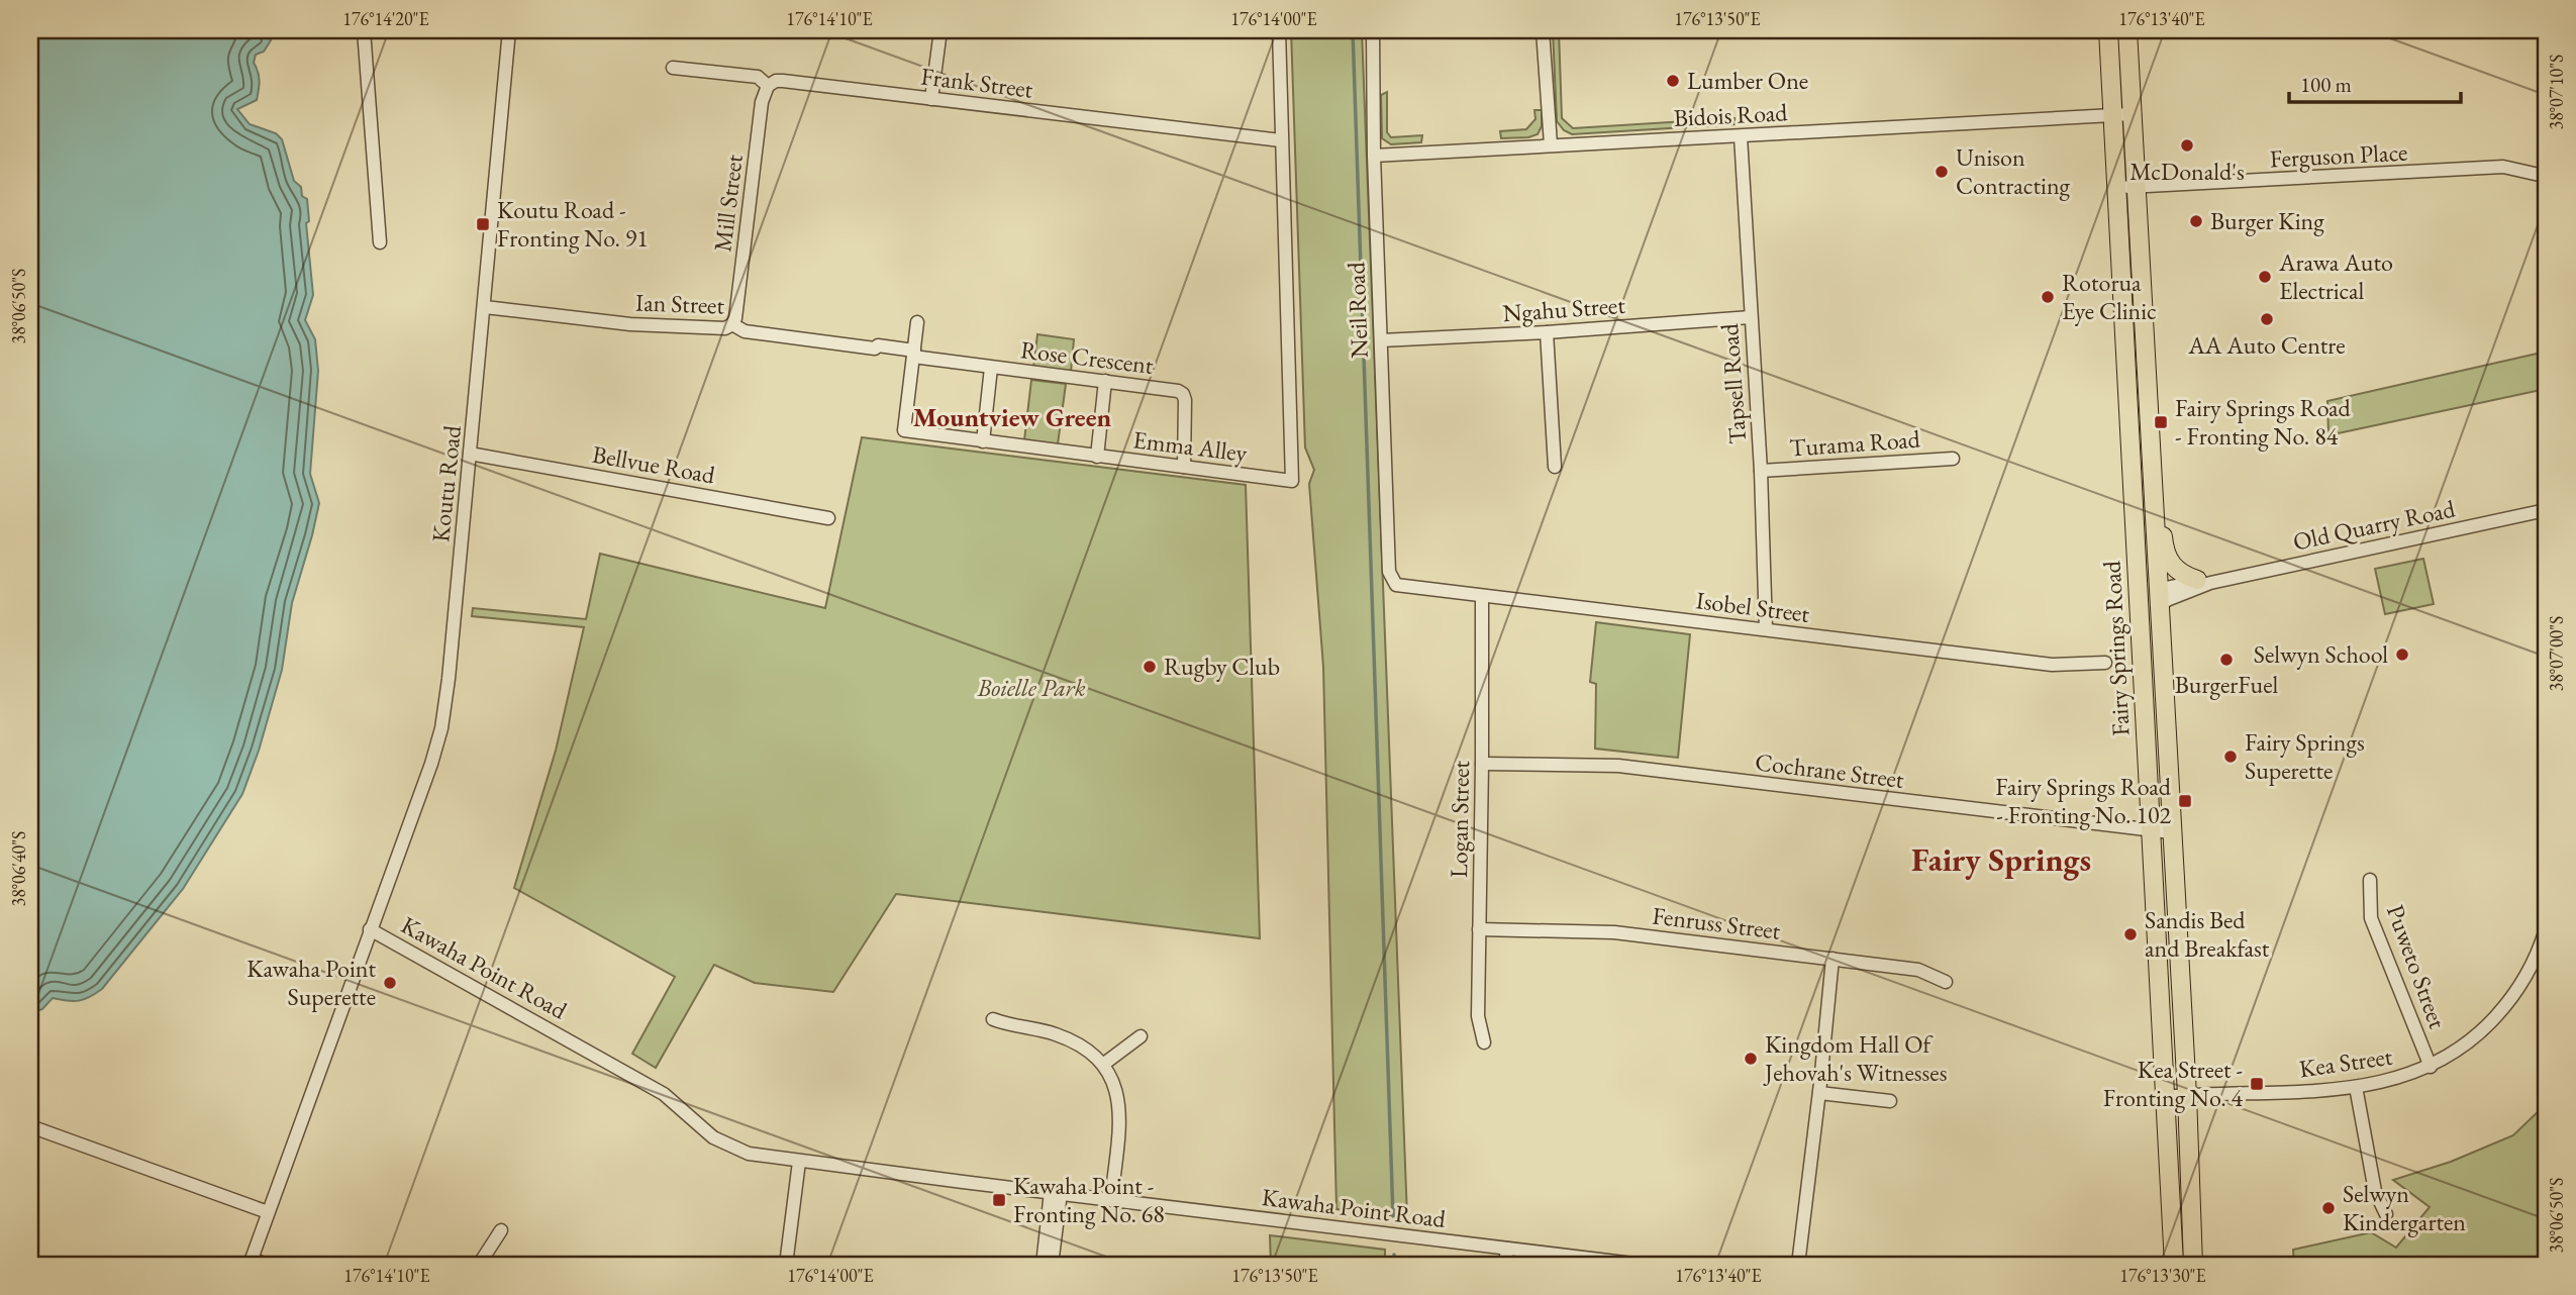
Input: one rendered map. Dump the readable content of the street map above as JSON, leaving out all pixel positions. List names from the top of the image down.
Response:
{
  "streets": {
    "highway": ["Fairy Springs Road"],
    "street": [
      "Frank Street",
      "Bidois Road",
      "Ferguson Place",
      "Mill Street",
      "Ian Street",
      "Ngahu Street",
      "Neil Road",
      "Rose Crescent",
      "Tapsell Road",
      "Turama Road",
      "Emma Alley",
      "Bellvue Road",
      "Koutu Road",
      "Old Quarry Road",
      "Isobel Street",
      "Cochrane Street",
      "Logan Street",
      "Fenruss Street",
      "Puweto Street",
      "Kawaha Point Road",
      "Kea Street"
    ]
  },
  "crossings": [
    ["Frank Street", "Mill Street"],
    ["Frank Street", "Emma Alley"],
    ["Bidois Road", "Neil Road"],
    ["Bidois Road", "Tapsell Road"],
    ["Bidois Road", "Fairy Springs Road"],
    ["Ferguson Place", "Fairy Springs Road"],
    ["Mill Street", "Ian Street"],
    ["Ian Street", "Rose Crescent"],
    ["Ian Street", "Emma Alley"],
    ["Ian Street", "Koutu Road"],
    ["Ngahu Street", "Neil Road"],
    ["Ngahu Street", "Tapsell Road"],
    ["Neil Road", "Isobel Street"],
    ["Rose Crescent", "Emma Alley"],
    ["Tapsell Road", "Turama Road"],
    ["Tapsell Road", "Isobel Street"],
    ["Bellvue Road", "Koutu Road"],
    ["Koutu Road", "Kawaha Point Road"],
    ["Old Quarry Road", "Fairy Springs Road"],
    ["Isobel Street", "Logan Street"],
    ["Fairy Springs Road", "Cochrane Street"],
    ["Fairy Springs Road", "Kea Street"],
    ["Cochrane Street", "Logan Street"],
    ["Logan Street", "Fenruss Street"],
    ["Puweto Street", "Kea Street"]
  ],
  "districts": ["Mountview Green", "Fairy Springs"],
  "parks": ["Boielle Park"],
  "places": {
    "other": [
      "Lumber One",
      "McDonald's",
      "Unison Contracting",
      "Burger King",
      "Arawa Auto Electrical",
      "Rotorua Eye Clinic",
      "AA Auto Centre",
      "Selwyn School",
      "BurgerFuel",
      "Rugby Club",
      "Fairy Springs Superette",
      "Sandis Bed and Breakfast",
      "Kawaha Point Superette",
      "Kingdom Hall Of Jehovah's Witnesses",
      "Selwyn Kindergarten"
    ],
    "transit": [
      "Koutu Road - Fronting No. 91",
      "Fairy Springs Road - Fronting No. 84",
      "Fairy Springs Road - Fronting No. 102",
      "Kea Street - Fronting No. 4",
      "Kawaha Point - Fronting No. 68"
    ]
  },
  "scale_bar": "100 m",
  "coordinates": [
    "176°14'20\"E",
    "176°14'10\"E",
    "176°14'00\"E",
    "176°13'50\"E",
    "176°13'40\"E",
    "38°07'10\"S",
    "38°06'50\"S",
    "38°07'00\"S",
    "38°06'40\"S",
    "176°13'30\"E"
  ]
}
